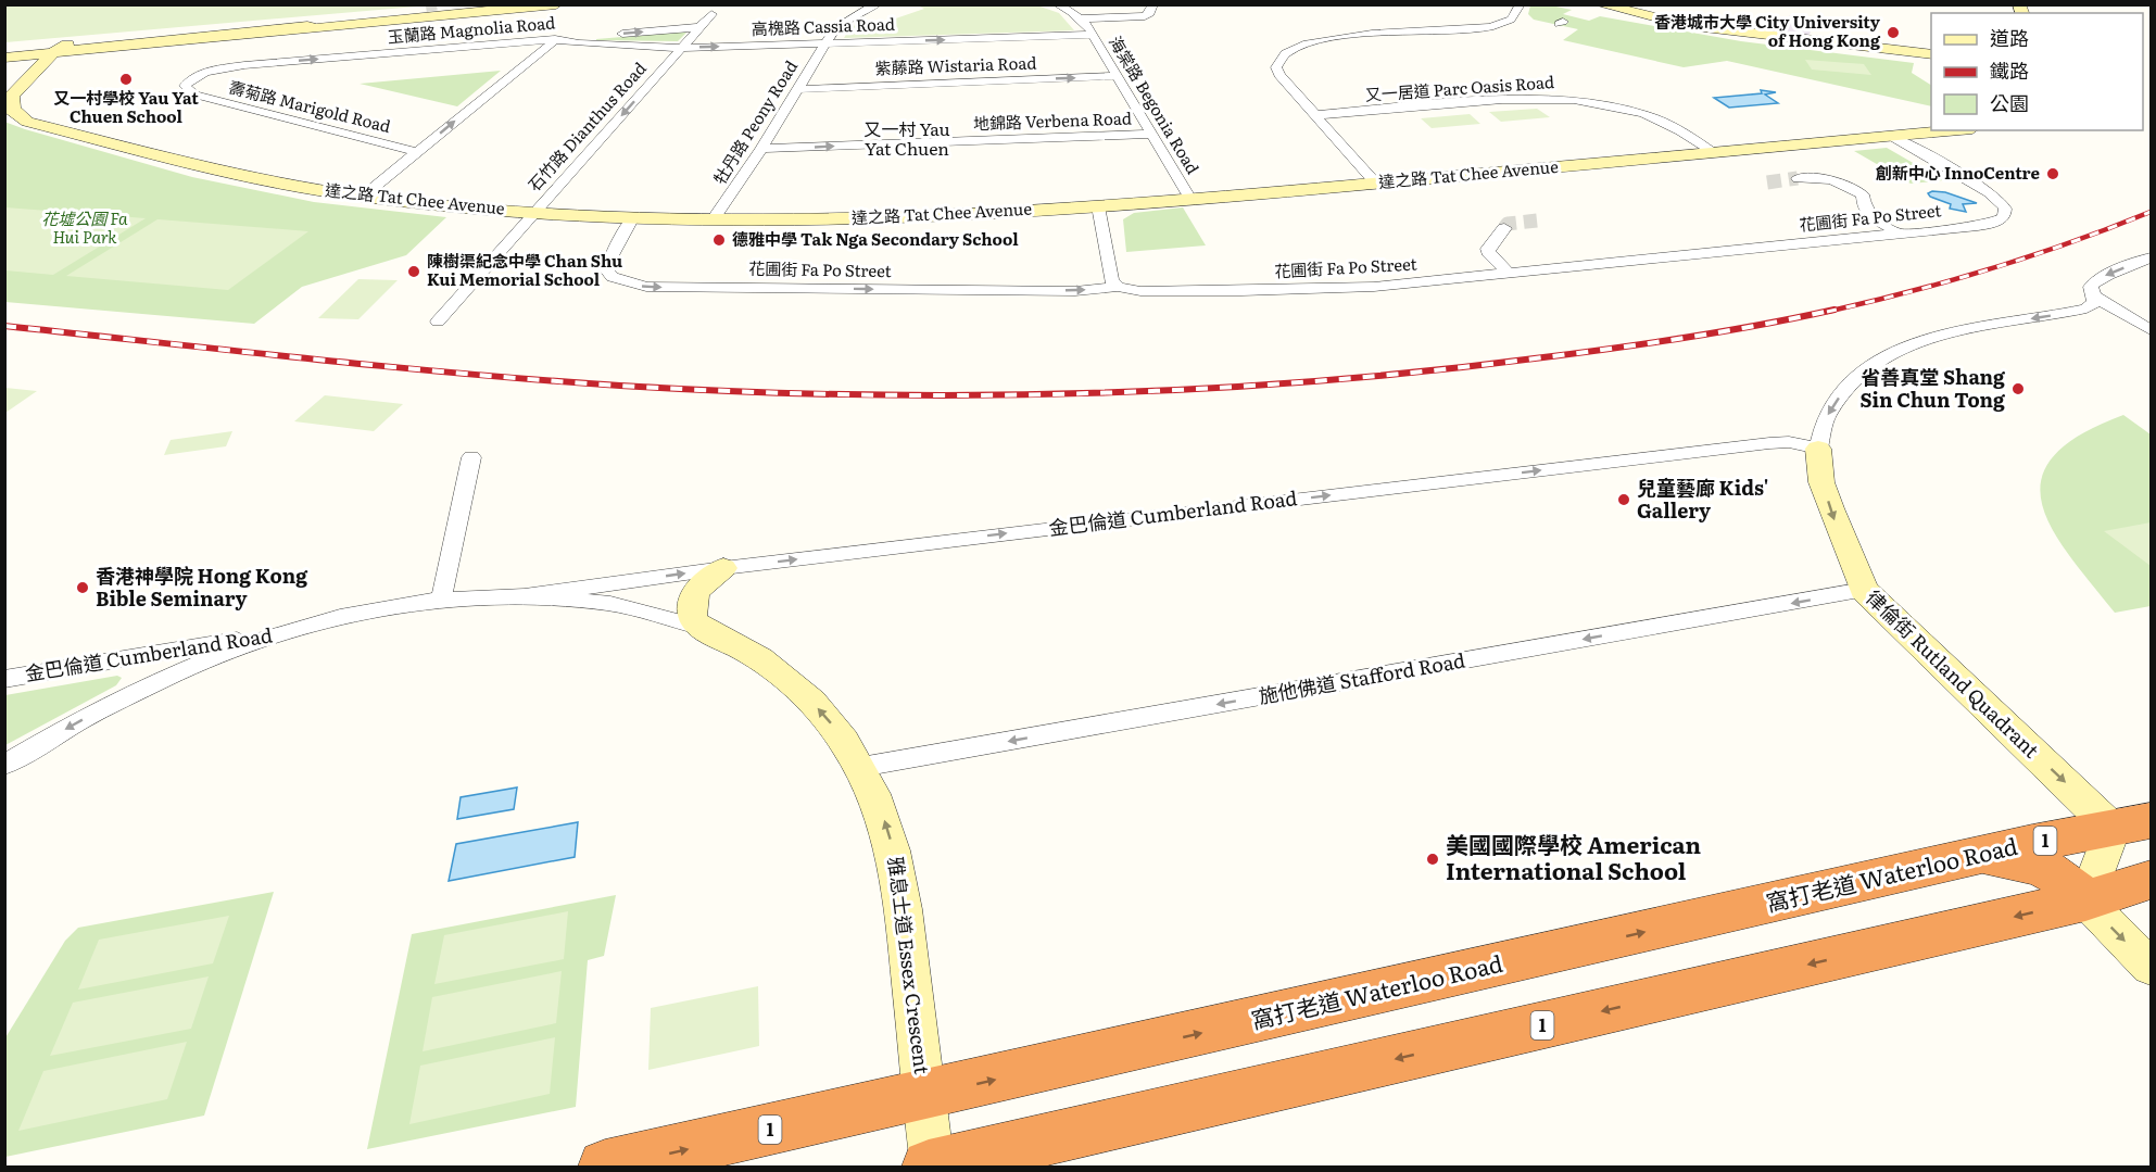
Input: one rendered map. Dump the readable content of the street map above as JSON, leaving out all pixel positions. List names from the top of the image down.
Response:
{
  "streets": {
    "highway": ["1", "窩打老道 Waterloo Road"],
    "main road": ["達之路 Tat Chee Avenue", "律倫街 Rutland Quadrant", "雅息士道 Essex Crescent"],
    "street": [
      "高槐路 Cassia Road",
      "玉蘭路 Magnolia Road",
      "紫藤路 Wistaria Road",
      "又一居道 Parc Oasis Road",
      "海棠路 Begonia Road",
      "壽菊路 Marigold Road",
      "地錦路 Verbena Road",
      "牡丹路 Peony Road",
      "石竹路 Dianthus Road",
      "花圃街 Fa Po Street",
      "金巴倫道 Cumberland Road",
      "施他佛道 Stafford Road"
    ]
  },
  "crossings": [
    ["高槐路 Cassia Road", "玉蘭路 Magnolia Road"],
    ["高槐路 Cassia Road", "海棠路 Begonia Road"],
    ["高槐路 Cassia Road", "牡丹路 Peony Road"],
    ["高槐路 Cassia Road", "石竹路 Dianthus Road"],
    ["玉蘭路 Magnolia Road", "壽菊路 Marigold Road"],
    ["玉蘭路 Magnolia Road", "石竹路 Dianthus Road"],
    ["紫藤路 Wistaria Road", "海棠路 Begonia Road"],
    ["紫藤路 Wistaria Road", "牡丹路 Peony Road"],
    ["又一居道 Parc Oasis Road", "達之路 Tat Chee Avenue"],
    ["海棠路 Begonia Road", "地錦路 Verbena Road"],
    ["海棠路 Begonia Road", "達之路 Tat Chee Avenue"],
    ["地錦路 Verbena Road", "牡丹路 Peony Road"],
    ["牡丹路 Peony Road", "達之路 Tat Chee Avenue"],
    ["石竹路 Dianthus Road", "達之路 Tat Chee Avenue"],
    ["達之路 Tat Chee Avenue", "花圃街 Fa Po Street"],
    ["金巴倫道 Cumberland Road", "律倫街 Rutland Quadrant"],
    ["金巴倫道 Cumberland Road", "雅息士道 Essex Crescent"],
    ["律倫街 Rutland Quadrant", "施他佛道 Stafford Road"],
    ["律倫街 Rutland Quadrant", "窩打老道 Waterloo Road"],
    ["施他佛道 Stafford Road", "雅息士道 Essex Crescent"],
    ["1", "雅息士道 Essex Crescent"],
    ["窩打老道 Waterloo Road", "雅息士道 Essex Crescent"]
  ],
  "one_way": [
    "高槐路 Cassia Road",
    "玉蘭路 Magnolia Road",
    "紫藤路 Wistaria Road",
    "地錦路 Verbena Road",
    "金巴倫道 Cumberland Road",
    "施他佛道 Stafford Road",
    "雅息士道 Essex Crescent"
  ],
  "districts": ["又一村 Yau Yat Chuen"],
  "parks": ["花墟公園 Fa Hui Park"],
  "places": [
    "香港城市大學 City University of Hong Kong",
    "又一村學校 Yau Yat Chuen School",
    "創新中心 InnoCentre",
    "德雅中學 Tak Nga Secondary School",
    "陳樹渠紀念中學 Chan Shu Kui Memorial School",
    "省善真堂 Shang Sin Chun Tong",
    "兒童藝廊 Kids' Gallery",
    "香港神學院 Hong Kong Bible Seminary",
    "美國國際學校 American International School"
  ],
  "legend": ["道路", "鐵路", "公園"]
}
